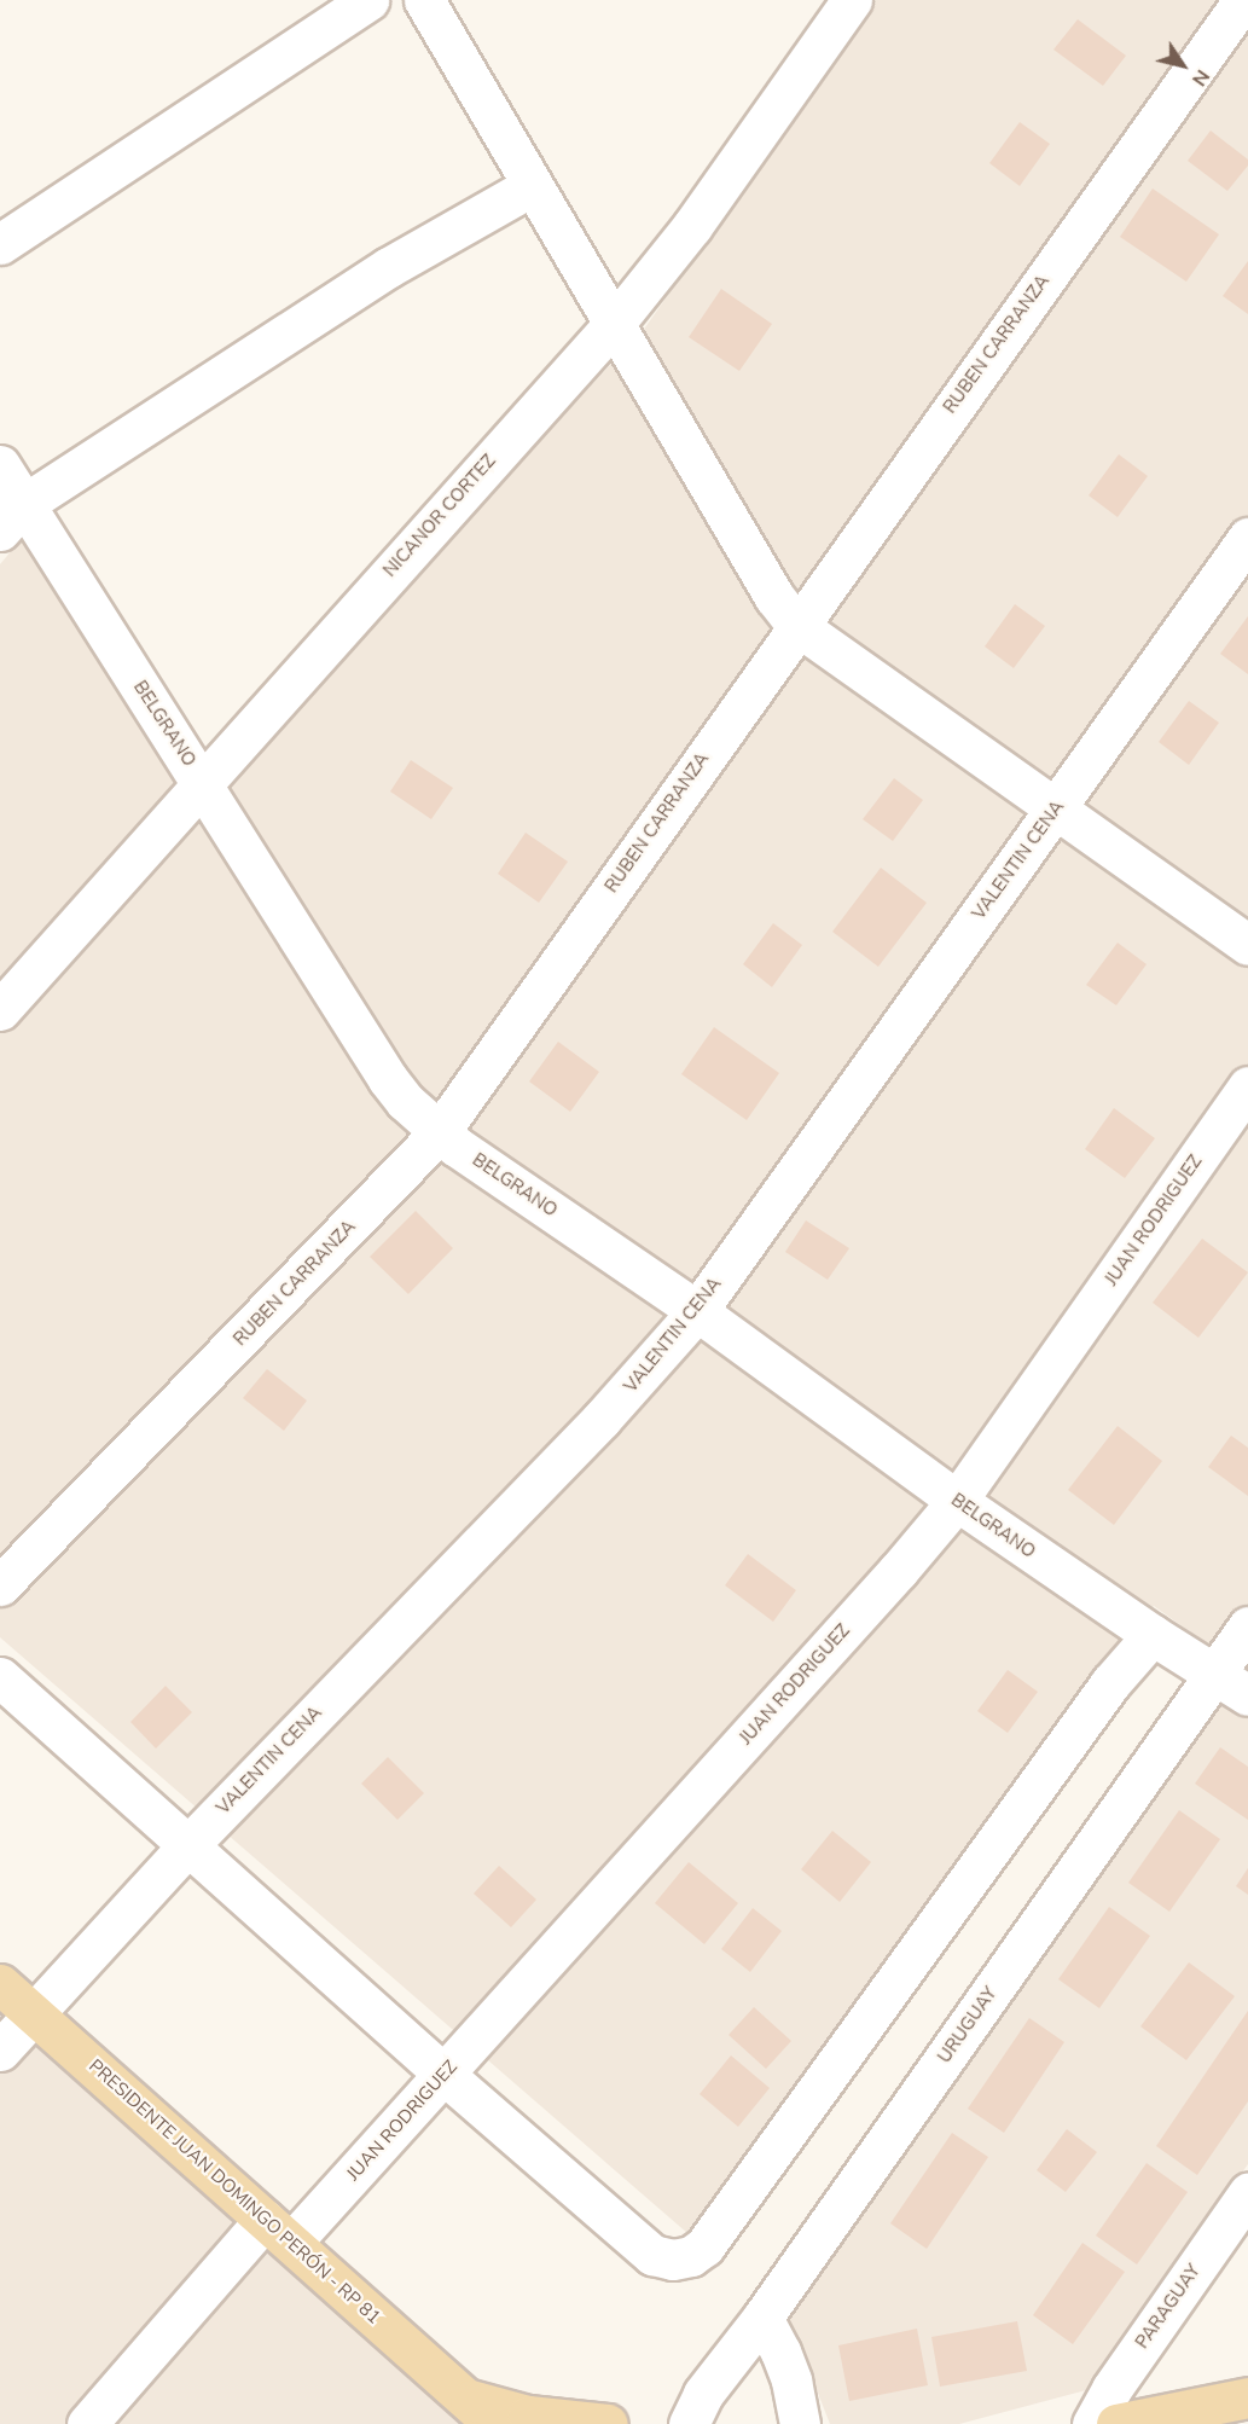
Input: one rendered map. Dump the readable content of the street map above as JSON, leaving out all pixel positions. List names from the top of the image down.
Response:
{
  "streets": {
    "main road": ["PRESIDENTE JUAN DOMINGO PERÓN - RP 81"],
    "street": [
      "RUBEN CARRANZA",
      "NICANOR CORTEZ",
      "BELGRANO",
      "VALENTIN CENA",
      "JUAN RODRIGUEZ",
      "URUGUAY",
      "PARAGUAY"
    ]
  },
  "crossings": [
    ["RUBEN CARRANZA", "BELGRANO"],
    ["NICANOR CORTEZ", "BELGRANO"],
    ["BELGRANO", "VALENTIN CENA"],
    ["BELGRANO", "JUAN RODRIGUEZ"],
    ["BELGRANO", "URUGUAY"],
    ["VALENTIN CENA", "PRESIDENTE JUAN DOMINGO PERÓN - RP 81"],
    ["JUAN RODRIGUEZ", "PRESIDENTE JUAN DOMINGO PERÓN - RP 81"]
  ],
  "north": "bottom right"
}
